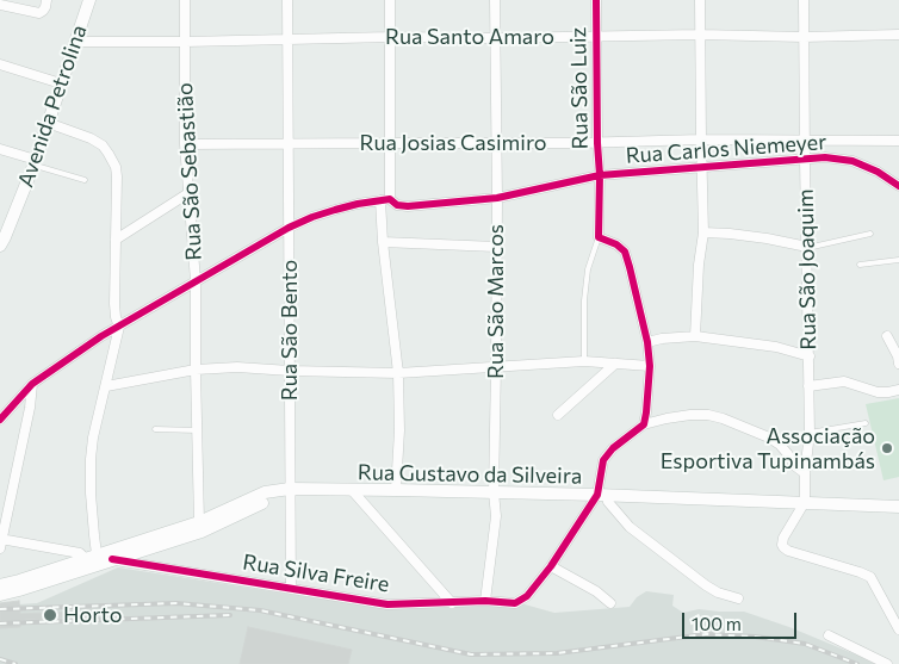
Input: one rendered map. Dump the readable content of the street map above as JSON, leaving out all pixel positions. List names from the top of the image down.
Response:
{
  "streets": {
    "main road": ["Avenida Petrolina", "Rua Gustavo da Silveira"],
    "street": [
      "Rua Santo Amaro",
      "Rua São Luiz",
      "Rua Josias Casimiro",
      "Rua Carlos Niemeyer",
      "Rua São Sebastião",
      "Rua São Joaquim",
      "Rua São Marcos",
      "Rua São Bento",
      "Rua Silva Freire"
    ]
  },
  "crossings": [
    ["Rua Santo Amaro", "Rua São Luiz"],
    ["Rua Santo Amaro", "Avenida Petrolina"],
    ["Rua Santo Amaro", "Rua São Sebastião"],
    ["Rua Santo Amaro", "Rua São Joaquim"],
    ["Rua Santo Amaro", "Rua São Marcos"],
    ["Rua Santo Amaro", "Rua São Bento"],
    ["Rua São Luiz", "Rua Josias Casimiro"],
    ["Rua São Luiz", "Rua Carlos Niemeyer"],
    ["Rua Josias Casimiro", "Rua São Sebastião"],
    ["Rua Josias Casimiro", "Rua São Joaquim"],
    ["Rua Josias Casimiro", "Rua São Marcos"],
    ["Rua Josias Casimiro", "Rua São Bento"],
    ["Rua Carlos Niemeyer", "Rua São Sebastião"],
    ["Rua Carlos Niemeyer", "Rua São Joaquim"],
    ["Rua Carlos Niemeyer", "Rua São Marcos"],
    ["Rua Carlos Niemeyer", "Rua São Bento"],
    ["Rua São Sebastião", "Rua Gustavo da Silveira"],
    ["Rua São Joaquim", "Rua Gustavo da Silveira"],
    ["Rua São Marcos", "Rua Gustavo da Silveira"],
    ["Rua São Marcos", "Rua Silva Freire"],
    ["Rua São Bento", "Rua Gustavo da Silveira"],
    ["Rua São Bento", "Rua Silva Freire"],
    ["Rua Gustavo da Silveira", "Rua Silva Freire"]
  ],
  "places": ["Associação Esportiva Tupinambás", "Horto"],
  "scale_bar": "100 m"
}
